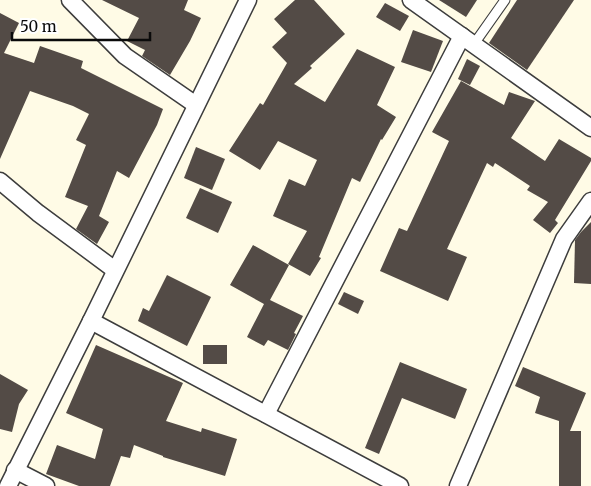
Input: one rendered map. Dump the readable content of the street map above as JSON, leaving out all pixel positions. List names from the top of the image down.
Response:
{
  "scale_bar": "50 m"
}
